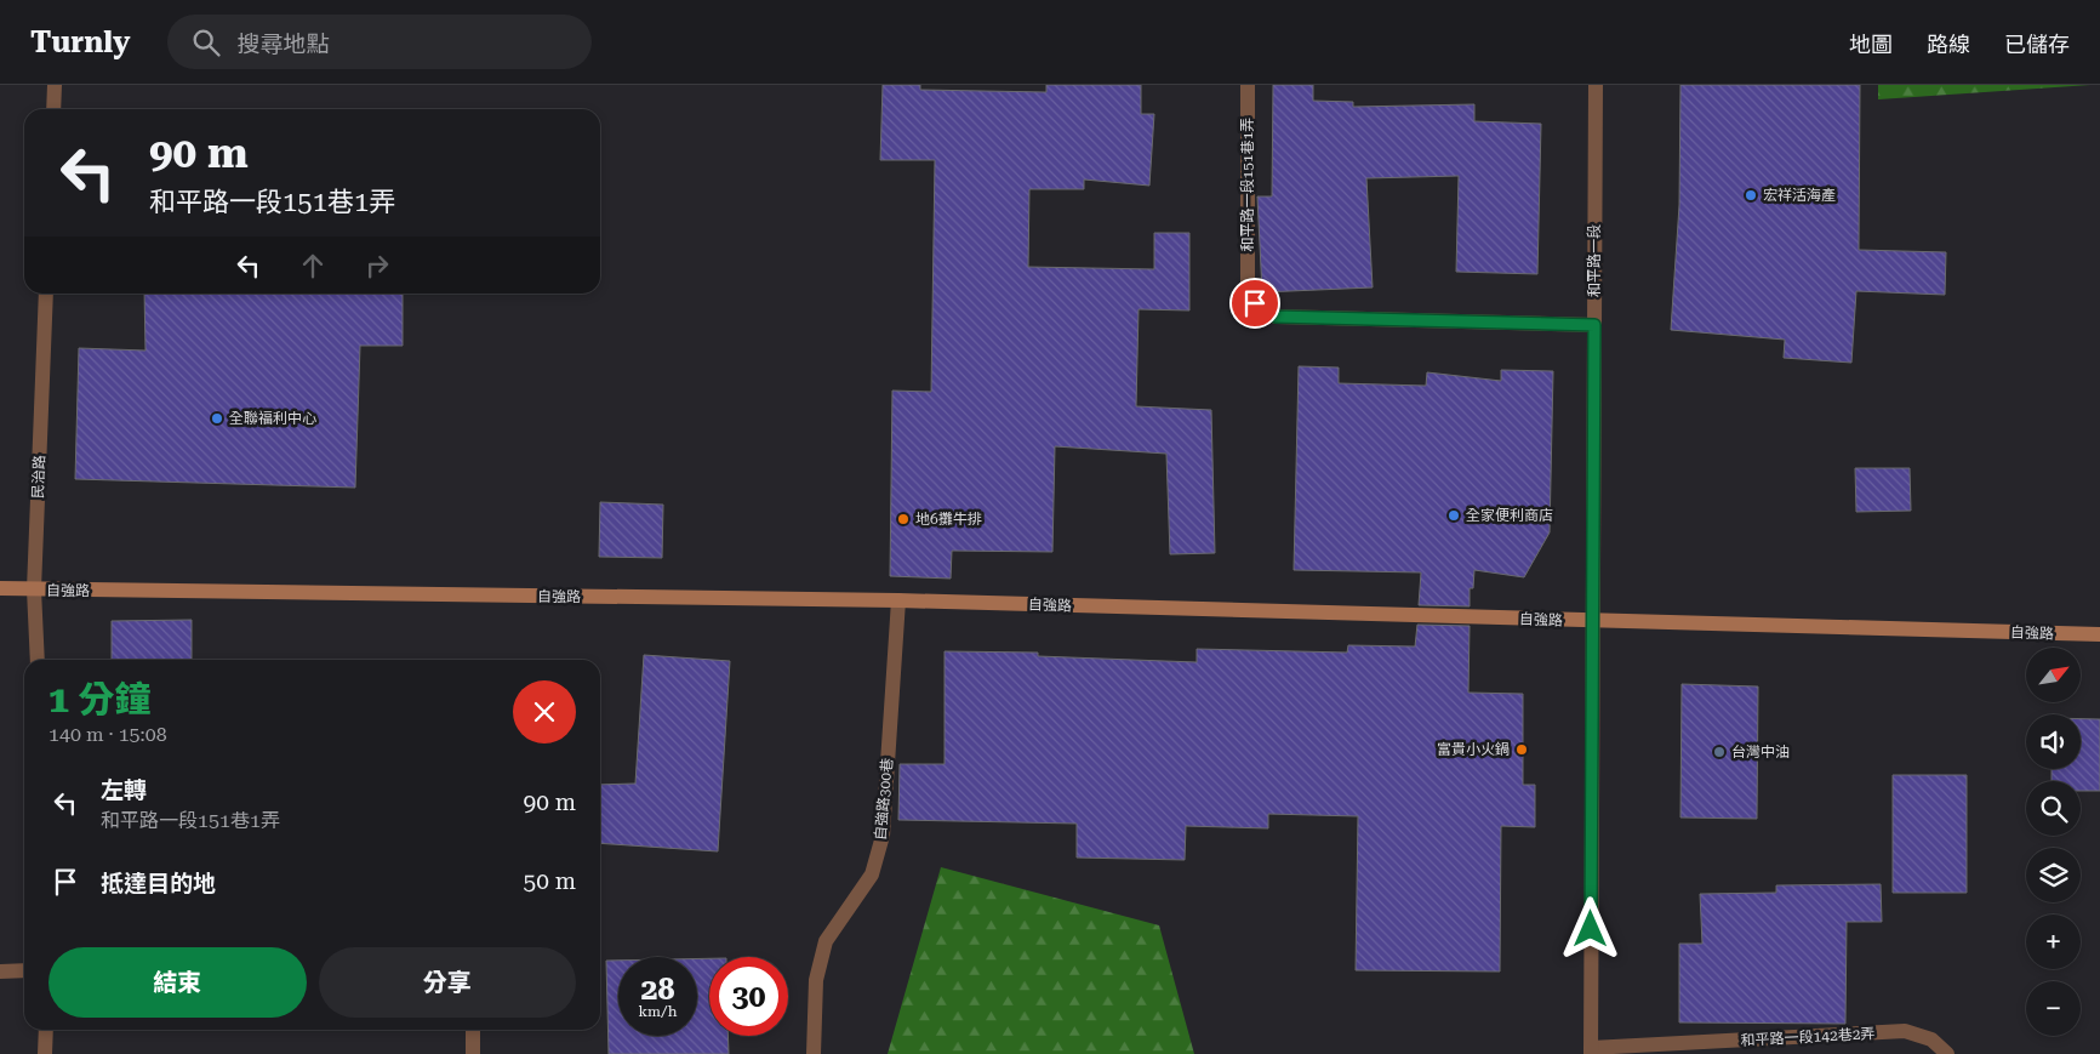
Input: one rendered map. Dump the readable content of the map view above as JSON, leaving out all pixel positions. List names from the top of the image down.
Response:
{
  "streets": {
    "street": [
      "和平路一段151巷1弄",
      "和平路一段",
      "民治路",
      "自強路",
      "自強路300巷",
      "和平路一段142巷2弄"
    ]
  },
  "crossings": [
    ["和平路一段151巷1弄", "和平路一段"],
    ["和平路一段", "自強路"],
    ["和平路一段", "和平路一段142巷2弄"],
    ["民治路", "自強路"],
    ["自強路", "自強路300巷"]
  ],
  "places": [
    "宏祥活海產",
    "全聯福利中心",
    "全家便利商店",
    "地6攤牛排",
    "富貴小火鍋",
    "台灣中油"
  ],
  "north": "top right",
  "page": {
    "header": "Turnly",
    "search": "搜尋地點",
    "nav": ["地圖", "路線", "已儲存"],
    "turn": ["90 m", "和平路一段151巷1弄"],
    "map_buttons": ["+", "−"],
    "heading": ["1 分鐘", "140 m · 15:08"],
    "list": [
      {
        "name": "左轉",
        "note": "和平路一段151巷1弄",
        "value": "90 m"
      },
      {
        "name": "抵達目的地",
        "value": "50 m"
      }
    ],
    "buttons": ["結束", "分享"],
    "speed": "28 km/h",
    "limit": "30"
  }
}
